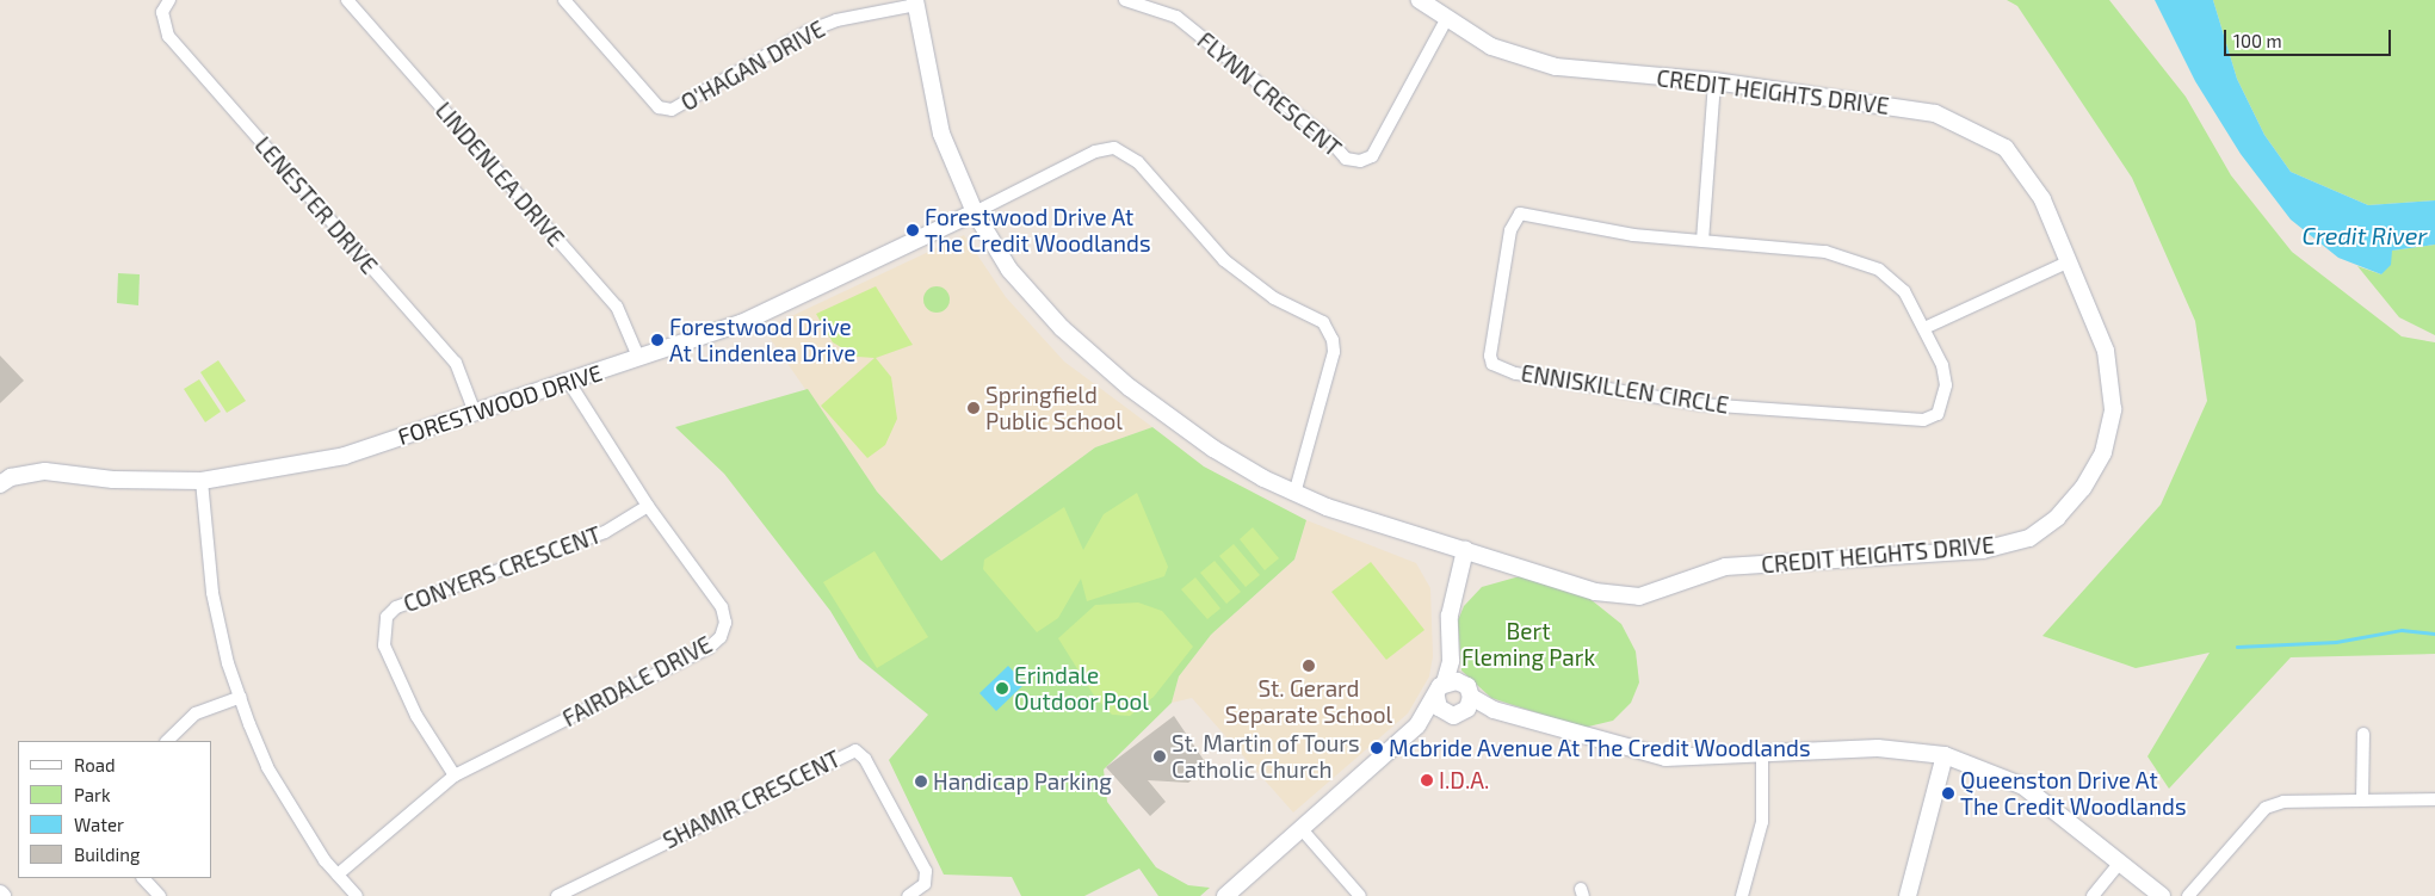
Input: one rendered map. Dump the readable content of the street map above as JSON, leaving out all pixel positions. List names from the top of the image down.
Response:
{
  "streets": {
    "street": [
      "O'HAGAN DRIVE",
      "CREDIT HEIGHTS DRIVE",
      "FLYNN CRESCENT",
      "LINDENLEA DRIVE",
      "LENESTER DRIVE",
      "ENNISKILLEN CIRCLE",
      "FORESTWOOD DRIVE",
      "CONYERS CRESCENT",
      "FAIRDALE DRIVE",
      "SHAMIR CRESCENT"
    ]
  },
  "crossings": [
    ["O'HAGAN DRIVE", "CREDIT HEIGHTS DRIVE"],
    ["CREDIT HEIGHTS DRIVE", "FLYNN CRESCENT"],
    ["CREDIT HEIGHTS DRIVE", "FORESTWOOD DRIVE"],
    ["LINDENLEA DRIVE", "FORESTWOOD DRIVE"],
    ["LENESTER DRIVE", "FORESTWOOD DRIVE"],
    ["FORESTWOOD DRIVE", "FAIRDALE DRIVE"],
    ["CONYERS CRESCENT", "FAIRDALE DRIVE"]
  ],
  "water": ["Credit River"],
  "parks": ["Bert Fleming Park"],
  "places": [
    "Forestwood Drive At The Credit Woodlands",
    "Forestwood Drive At Lindenlea Drive",
    "Springfield Public School",
    "St. Gerard Separate School",
    "Erindale Outdoor Pool",
    "Mcbride Avenue At The Credit Woodlands",
    "St. Martin of Tours Catholic Church",
    "I.D.A.",
    "Handicap Parking",
    "Queenston Drive At The Credit Woodlands"
  ],
  "legend": [
    "Road",
    "Park",
    "Water",
    "Building"
  ],
  "scale_bar": "100 m"
}
